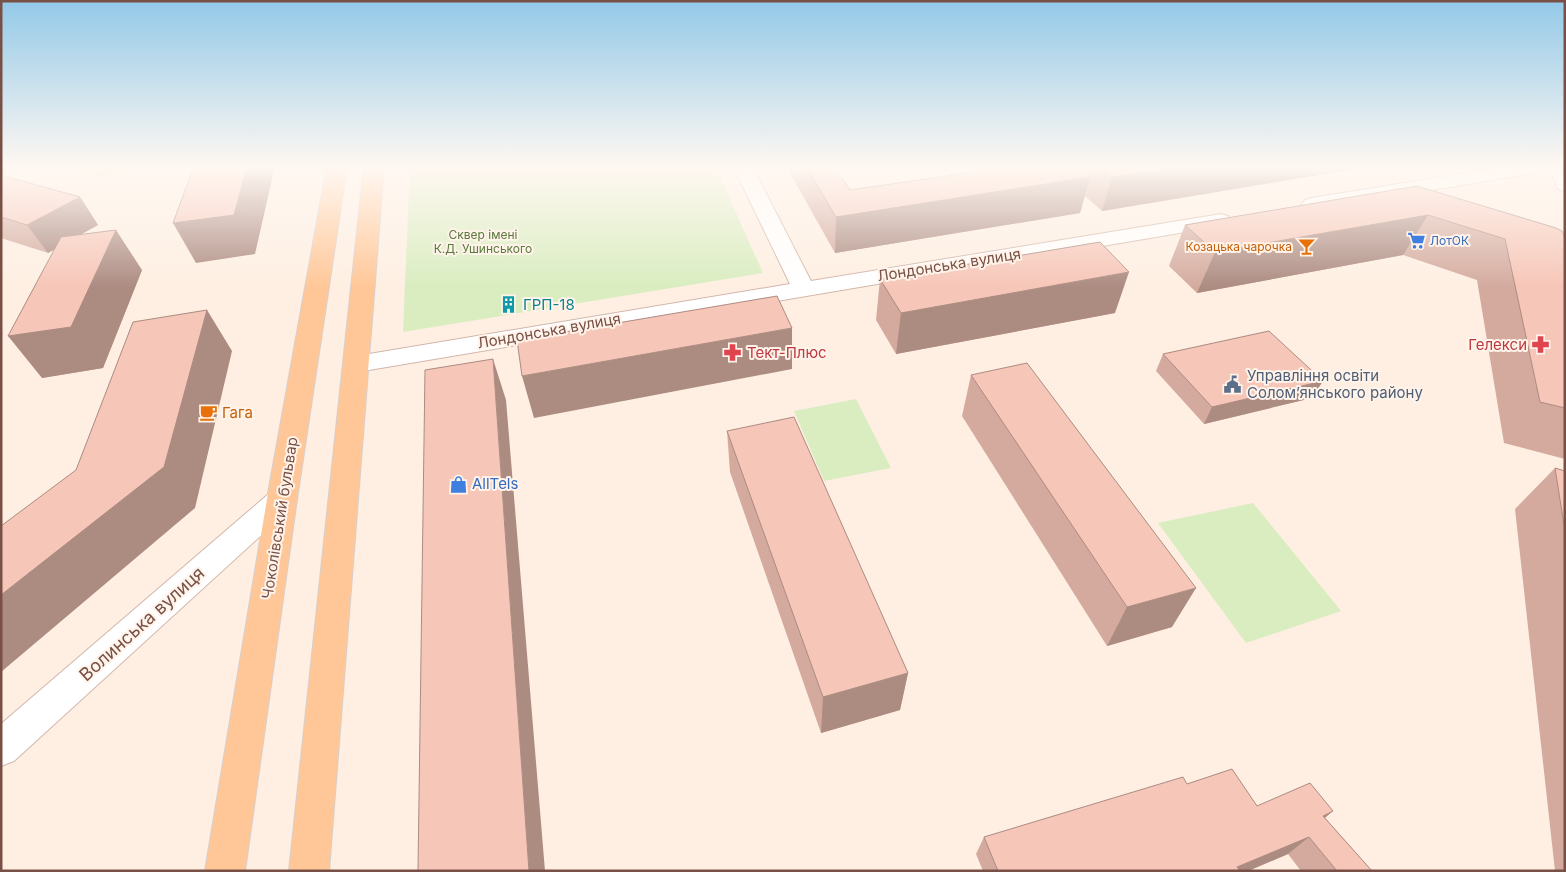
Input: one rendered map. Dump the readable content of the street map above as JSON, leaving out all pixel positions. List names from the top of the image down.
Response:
{
  "streets": {
    "main road": ["Чоколівський бульвар"],
    "street": ["Лондонська вулиця", "Волинська вулиця"]
  },
  "crossings": [
    ["Чоколівський бульвар", "Волинська вулиця"]
  ],
  "parks": ["Сквер імені К.Д. Ушинського"],
  "places": {
    "supermarket": ["ЛотОК"],
    "bar": ["Козацька чарочка"],
    "building": ["ГРП-18"],
    "pharmacy": ["Гелекси", "Тект-Плюс"],
    "public building": ["Управління освіти Солом’янського району"],
    "cafe": ["Гага"],
    "shop": ["AllTels"]
  }
}
